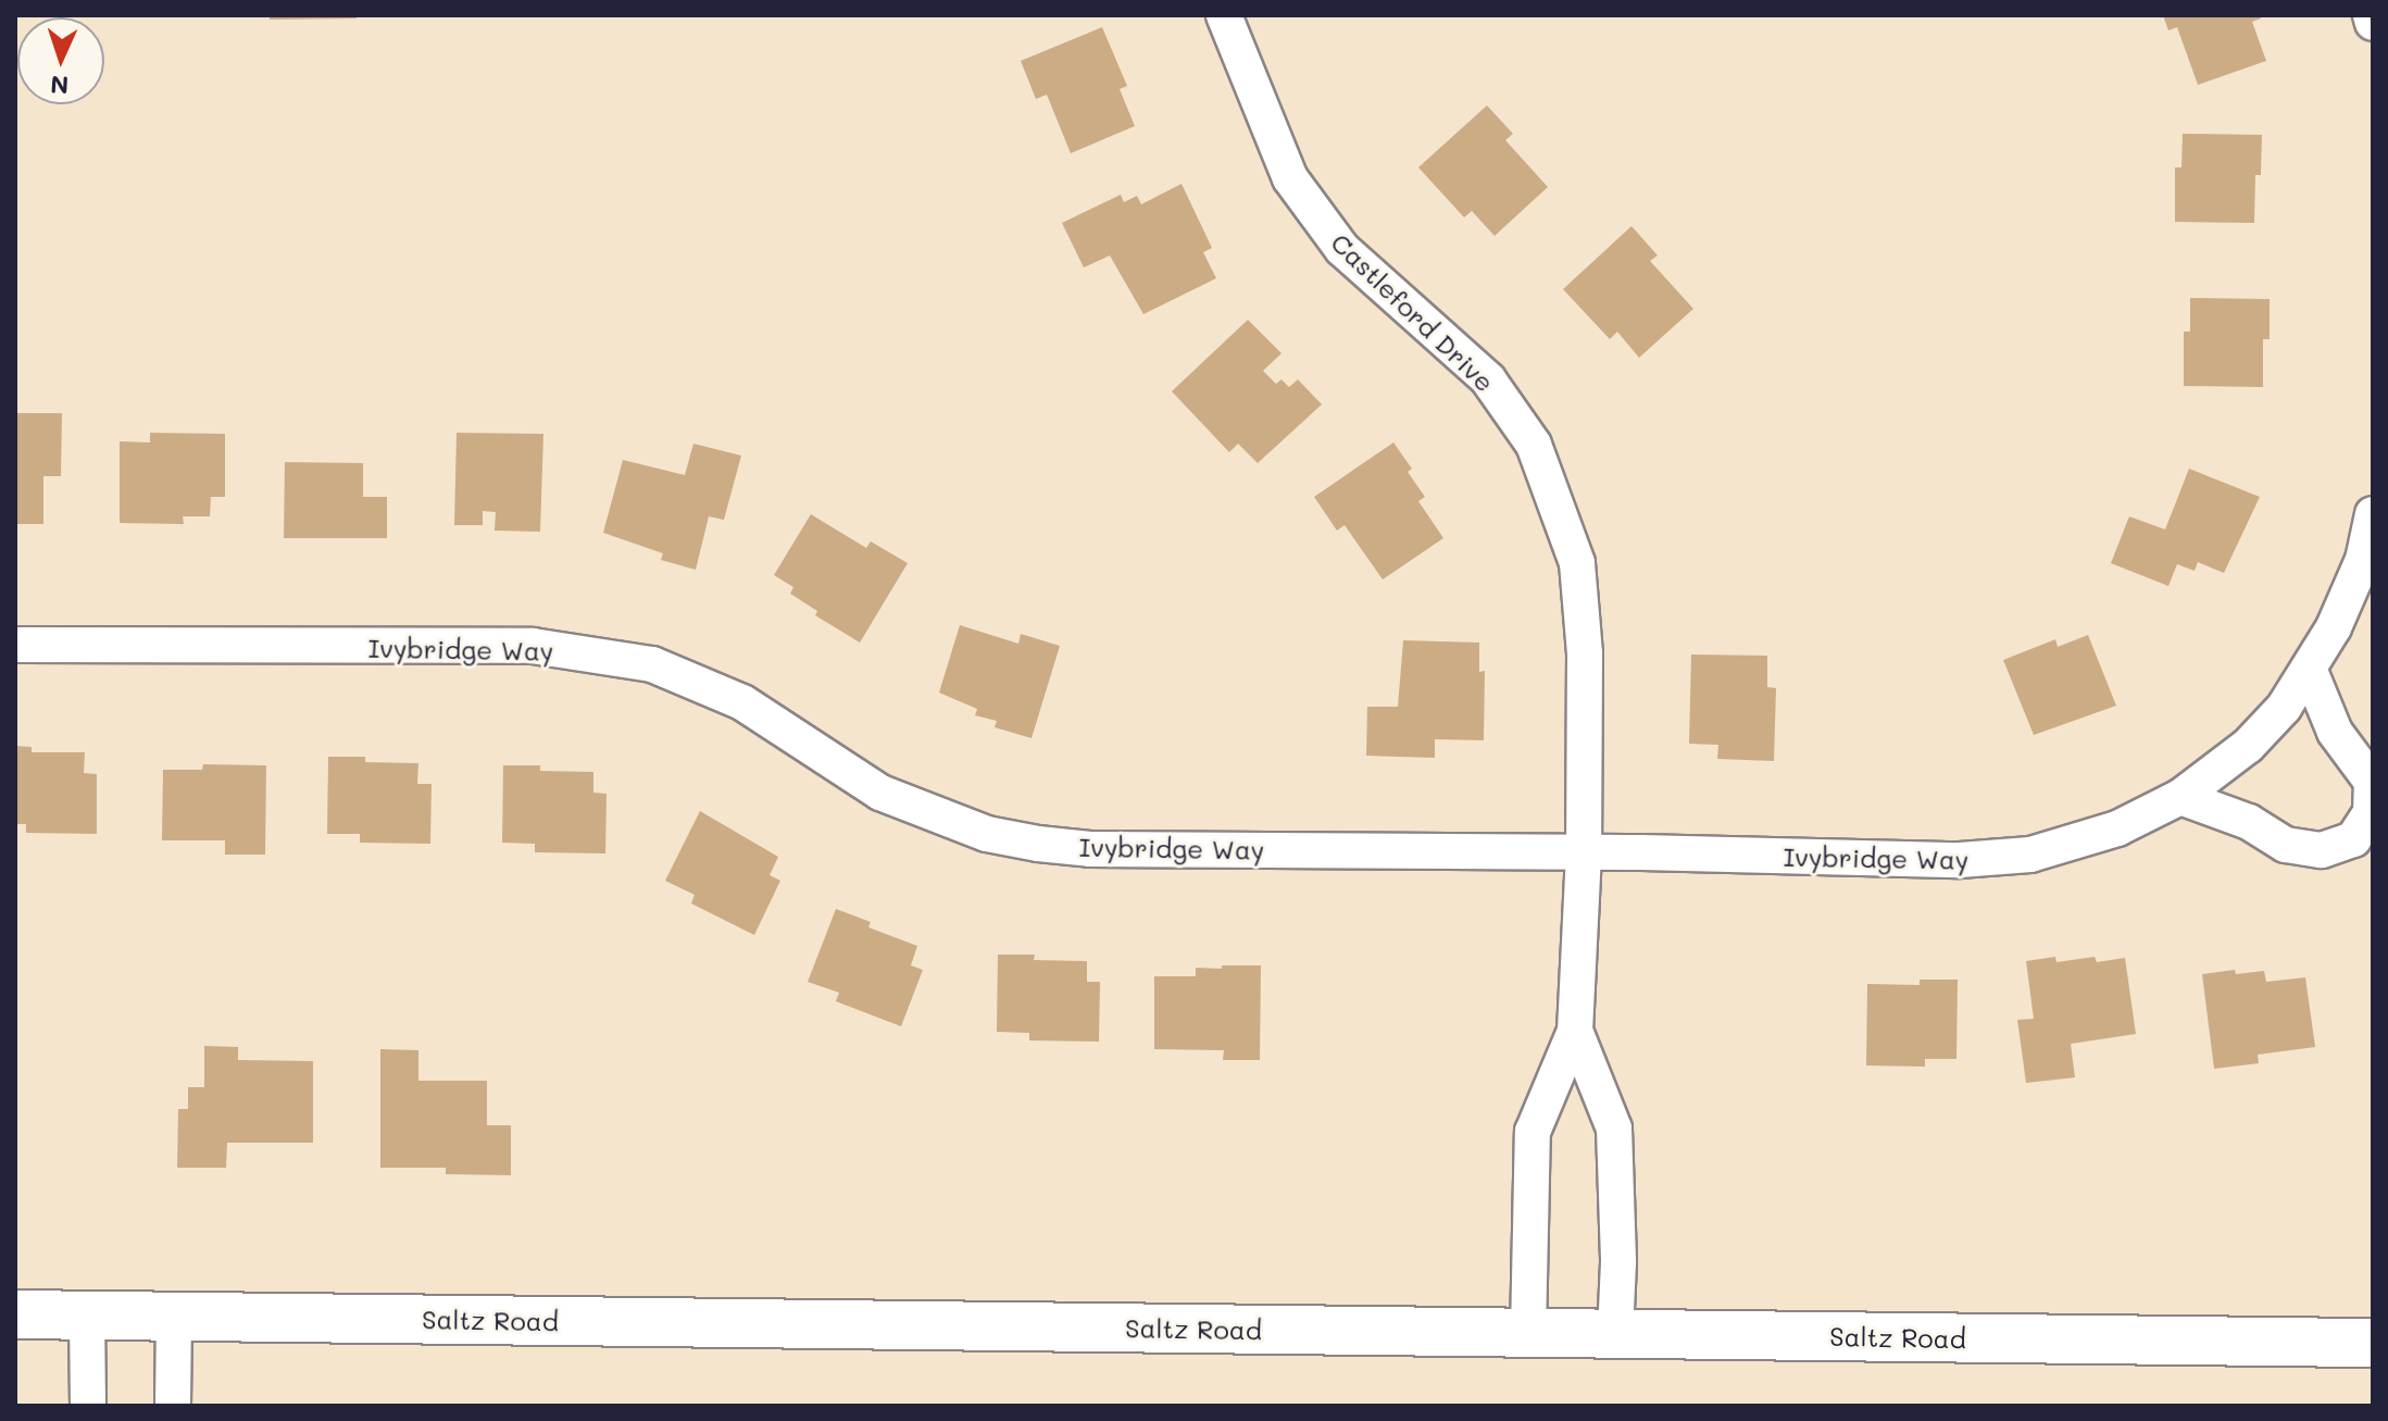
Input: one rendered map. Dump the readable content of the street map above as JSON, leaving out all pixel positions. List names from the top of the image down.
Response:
{
  "streets": {
    "street": ["Castleford Drive", "Ivybridge Way", "Saltz Road"]
  },
  "crossings": [
    ["Castleford Drive", "Ivybridge Way"],
    ["Castleford Drive", "Saltz Road"]
  ],
  "north": "bottom"
}
